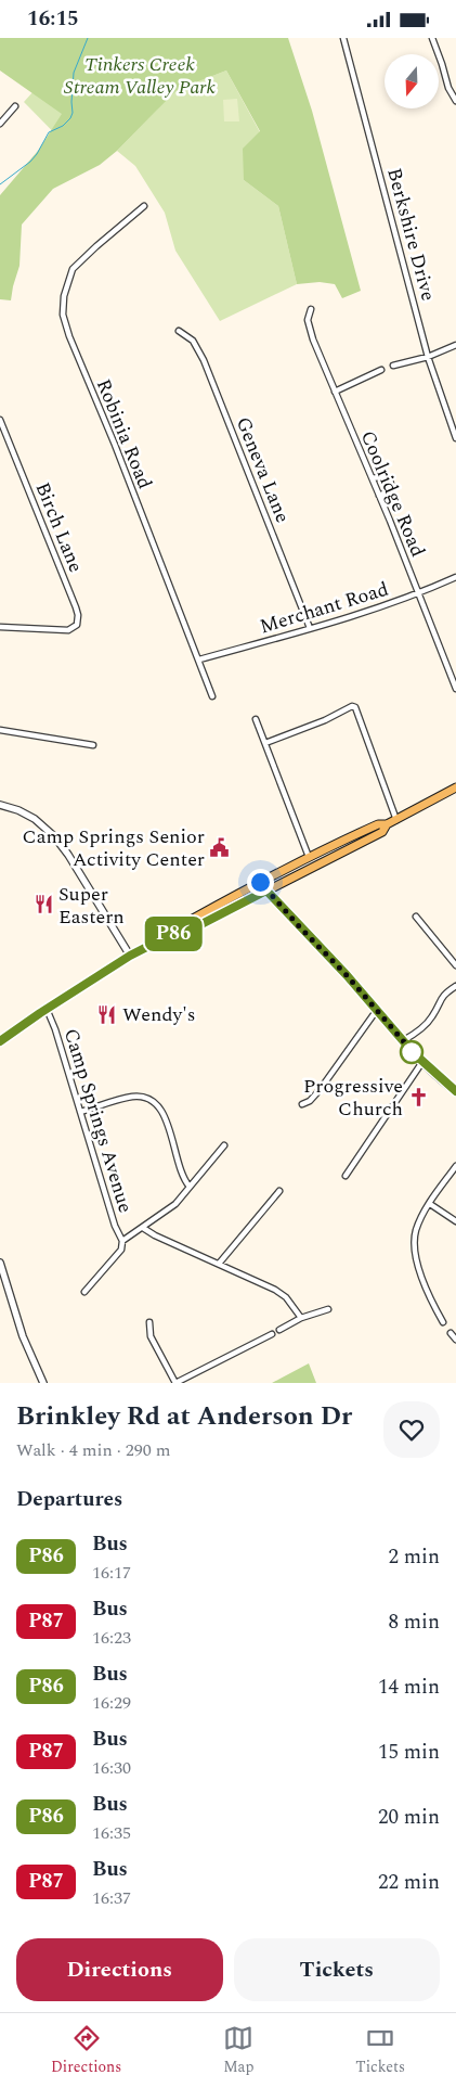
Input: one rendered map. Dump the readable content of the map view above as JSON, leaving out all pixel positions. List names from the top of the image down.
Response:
{
  "streets": {
    "street": [
      "Berkshire Drive",
      "Robinia Road",
      "Geneva Lane",
      "Coolridge Road",
      "Birch Lane",
      "Merchant Road",
      "Camp Springs Avenue"
    ]
  },
  "crossings": [
    ["Robinia Road", "Merchant Road"],
    ["Geneva Lane", "Merchant Road"],
    ["Coolridge Road", "Merchant Road"]
  ],
  "parks": ["Tinkers Creek Stream Valley Park"],
  "places": {
    "public building": ["Camp Springs Senior Activity Center"],
    "restaurant": ["Super Eastern", "Wendy's"],
    "church": ["Progressive Church"]
  },
  "lines": ["bus line P86"],
  "north": "bottom",
  "page": {
    "status": "16:15",
    "on_map": "P86",
    "heading": [
      ["Brinkley Rd at Anderson Dr", "Walk · 4 min · 290 m"],
      "Departures"
    ],
    "list": [
      {
        "mark": "P86",
        "name": "Bus",
        "note": "16:17",
        "value": "2 min"
      },
      {
        "mark": "P87",
        "name": "Bus",
        "note": "16:23",
        "value": "8 min"
      },
      {
        "mark": "P86",
        "name": "Bus",
        "note": "16:29",
        "value": "14 min"
      },
      {
        "mark": "P87",
        "name": "Bus",
        "note": "16:30",
        "value": "15 min"
      },
      {
        "mark": "P86",
        "name": "Bus",
        "note": "16:35",
        "value": "20 min"
      },
      {
        "mark": "P87",
        "name": "Bus",
        "note": "16:37",
        "value": "22 min"
      }
    ],
    "buttons": ["Directions", "Tickets"],
    "tabs": ["Directions", "Map", "Tickets"]
  }
}
